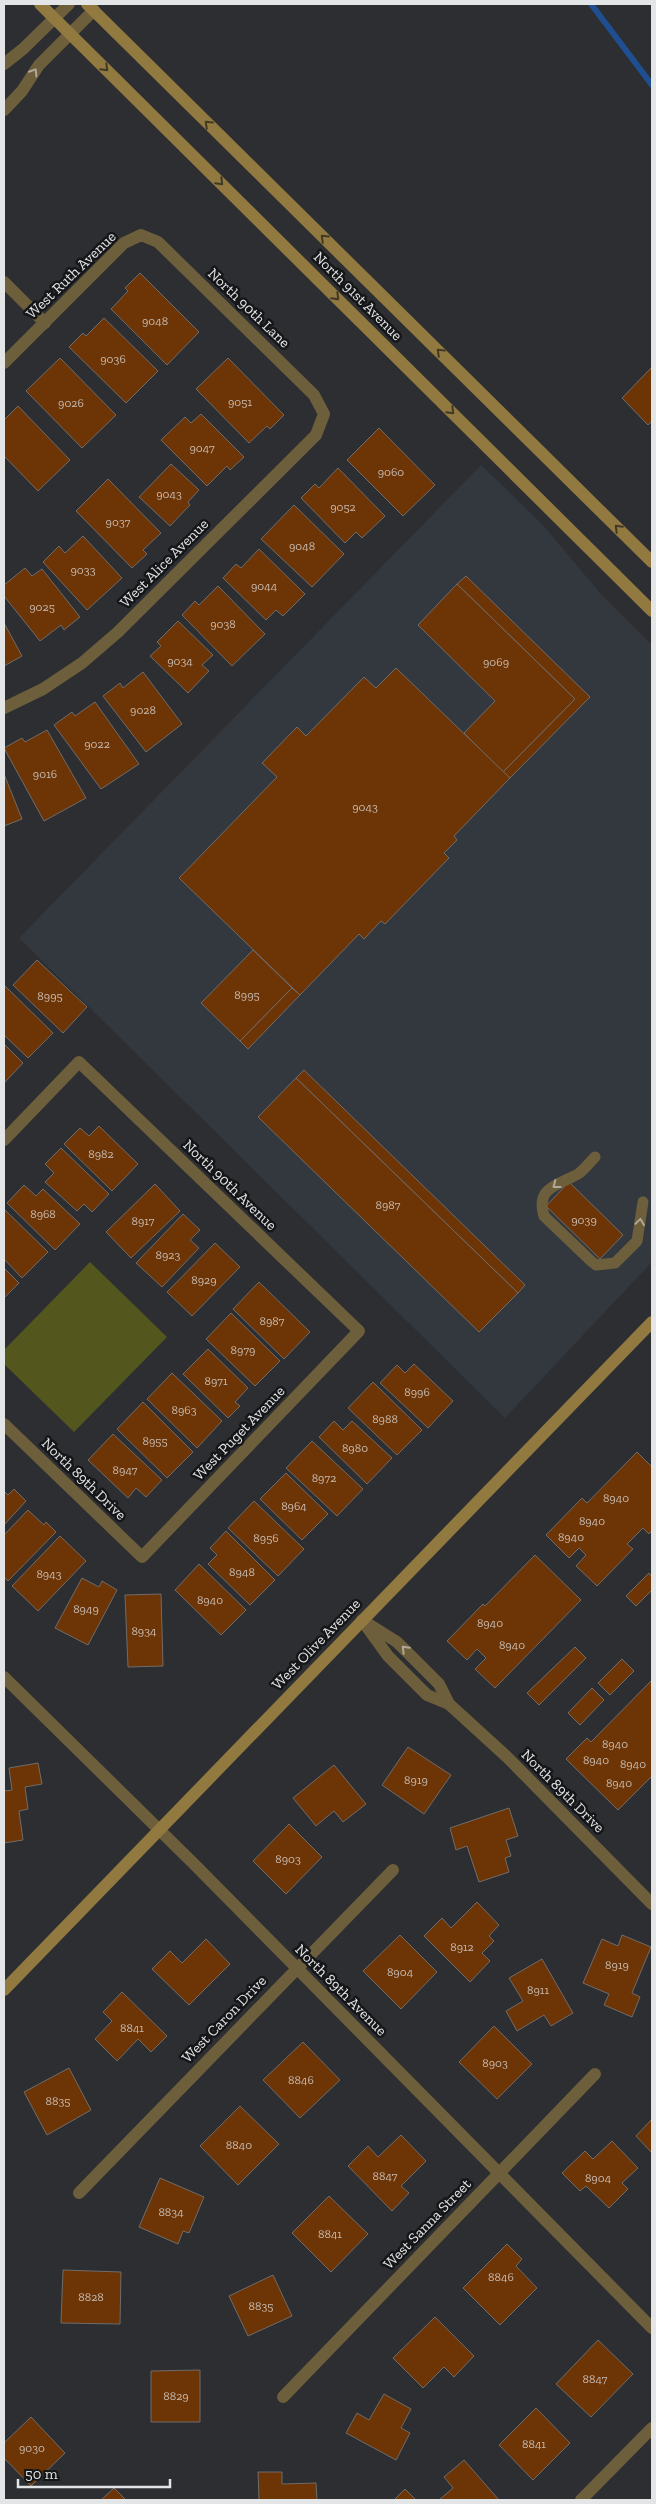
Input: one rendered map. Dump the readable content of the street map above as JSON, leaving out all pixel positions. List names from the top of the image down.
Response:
{
  "streets": {
    "main road": ["North 91st Avenue", "West Olive Avenue"],
    "street": [
      "West Ruth Avenue",
      "North 90th Lane",
      "West Alice Avenue",
      "North 90th Avenue",
      "West Puget Avenue",
      "North 89th Drive",
      "North 89th Avenue",
      "West Caron Drive",
      "West Sanna Street"
    ]
  },
  "crossings": [
    ["West Ruth Avenue", "North 90th Lane"],
    ["North 90th Lane", "West Alice Avenue"],
    ["North 90th Avenue", "West Puget Avenue"],
    ["West Puget Avenue", "North 89th Drive"],
    ["North 89th Drive", "West Olive Avenue"],
    ["West Olive Avenue", "North 89th Avenue"],
    ["North 89th Avenue", "West Caron Drive"],
    ["North 89th Avenue", "West Sanna Street"]
  ],
  "house_numbers": [
    "9048",
    "9036",
    "9051",
    "9026",
    "9047",
    "9060",
    "9043",
    "9052",
    "9037",
    "9048",
    "9033",
    "9044",
    "9025",
    "9038",
    "9034",
    "9069",
    "9028",
    "9022",
    "9016",
    "9043",
    "8995",
    "8995",
    "8982",
    "8987",
    "8968",
    "9039",
    "8917",
    "8923",
    "8929",
    "8987",
    "8979",
    "8971",
    "8996",
    "8963",
    "8988",
    "8955",
    "8980",
    "8947",
    "8972",
    "8940",
    "8964",
    "8940",
    "8940",
    "8956",
    "8948",
    "8943",
    "8940",
    "8949",
    "8940",
    "8934",
    "8940",
    "8940",
    "8940",
    "8940",
    "8919",
    "8940",
    "8903",
    "8912",
    "8919",
    "8904",
    "8911",
    "8841",
    "8903",
    "8846",
    "8835",
    "8840",
    "8847",
    "8904",
    "8834",
    "8841",
    "8846",
    "8828",
    "8835",
    "8847",
    "8829",
    "8841",
    "9030"
  ],
  "scale_bar": "50 m"
}
